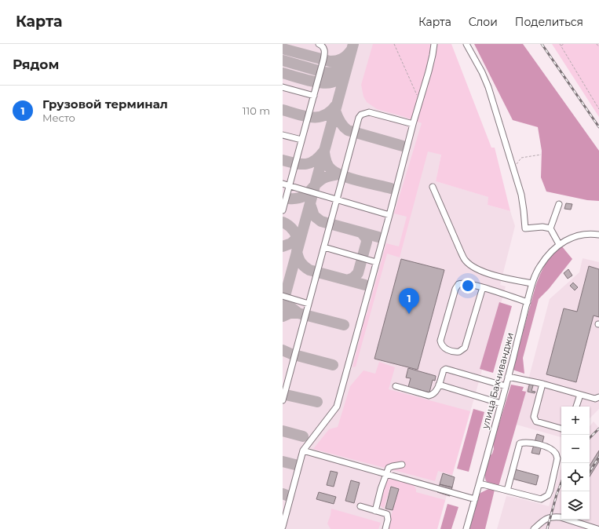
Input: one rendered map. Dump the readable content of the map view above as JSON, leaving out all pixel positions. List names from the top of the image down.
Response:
{
  "streets": {
    "street": ["улица Бахчиванджи"]
  },
  "page": {
    "header": "Карта",
    "nav": ["Карта", "Слои", "Поделиться"],
    "heading": "Рядом",
    "list": [
      {
        "mark": "1",
        "name": "Грузовой терминал",
        "note": "Место",
        "value": "110 m"
      }
    ],
    "pins": "1",
    "map_buttons": ["+", "−"]
  }
}
